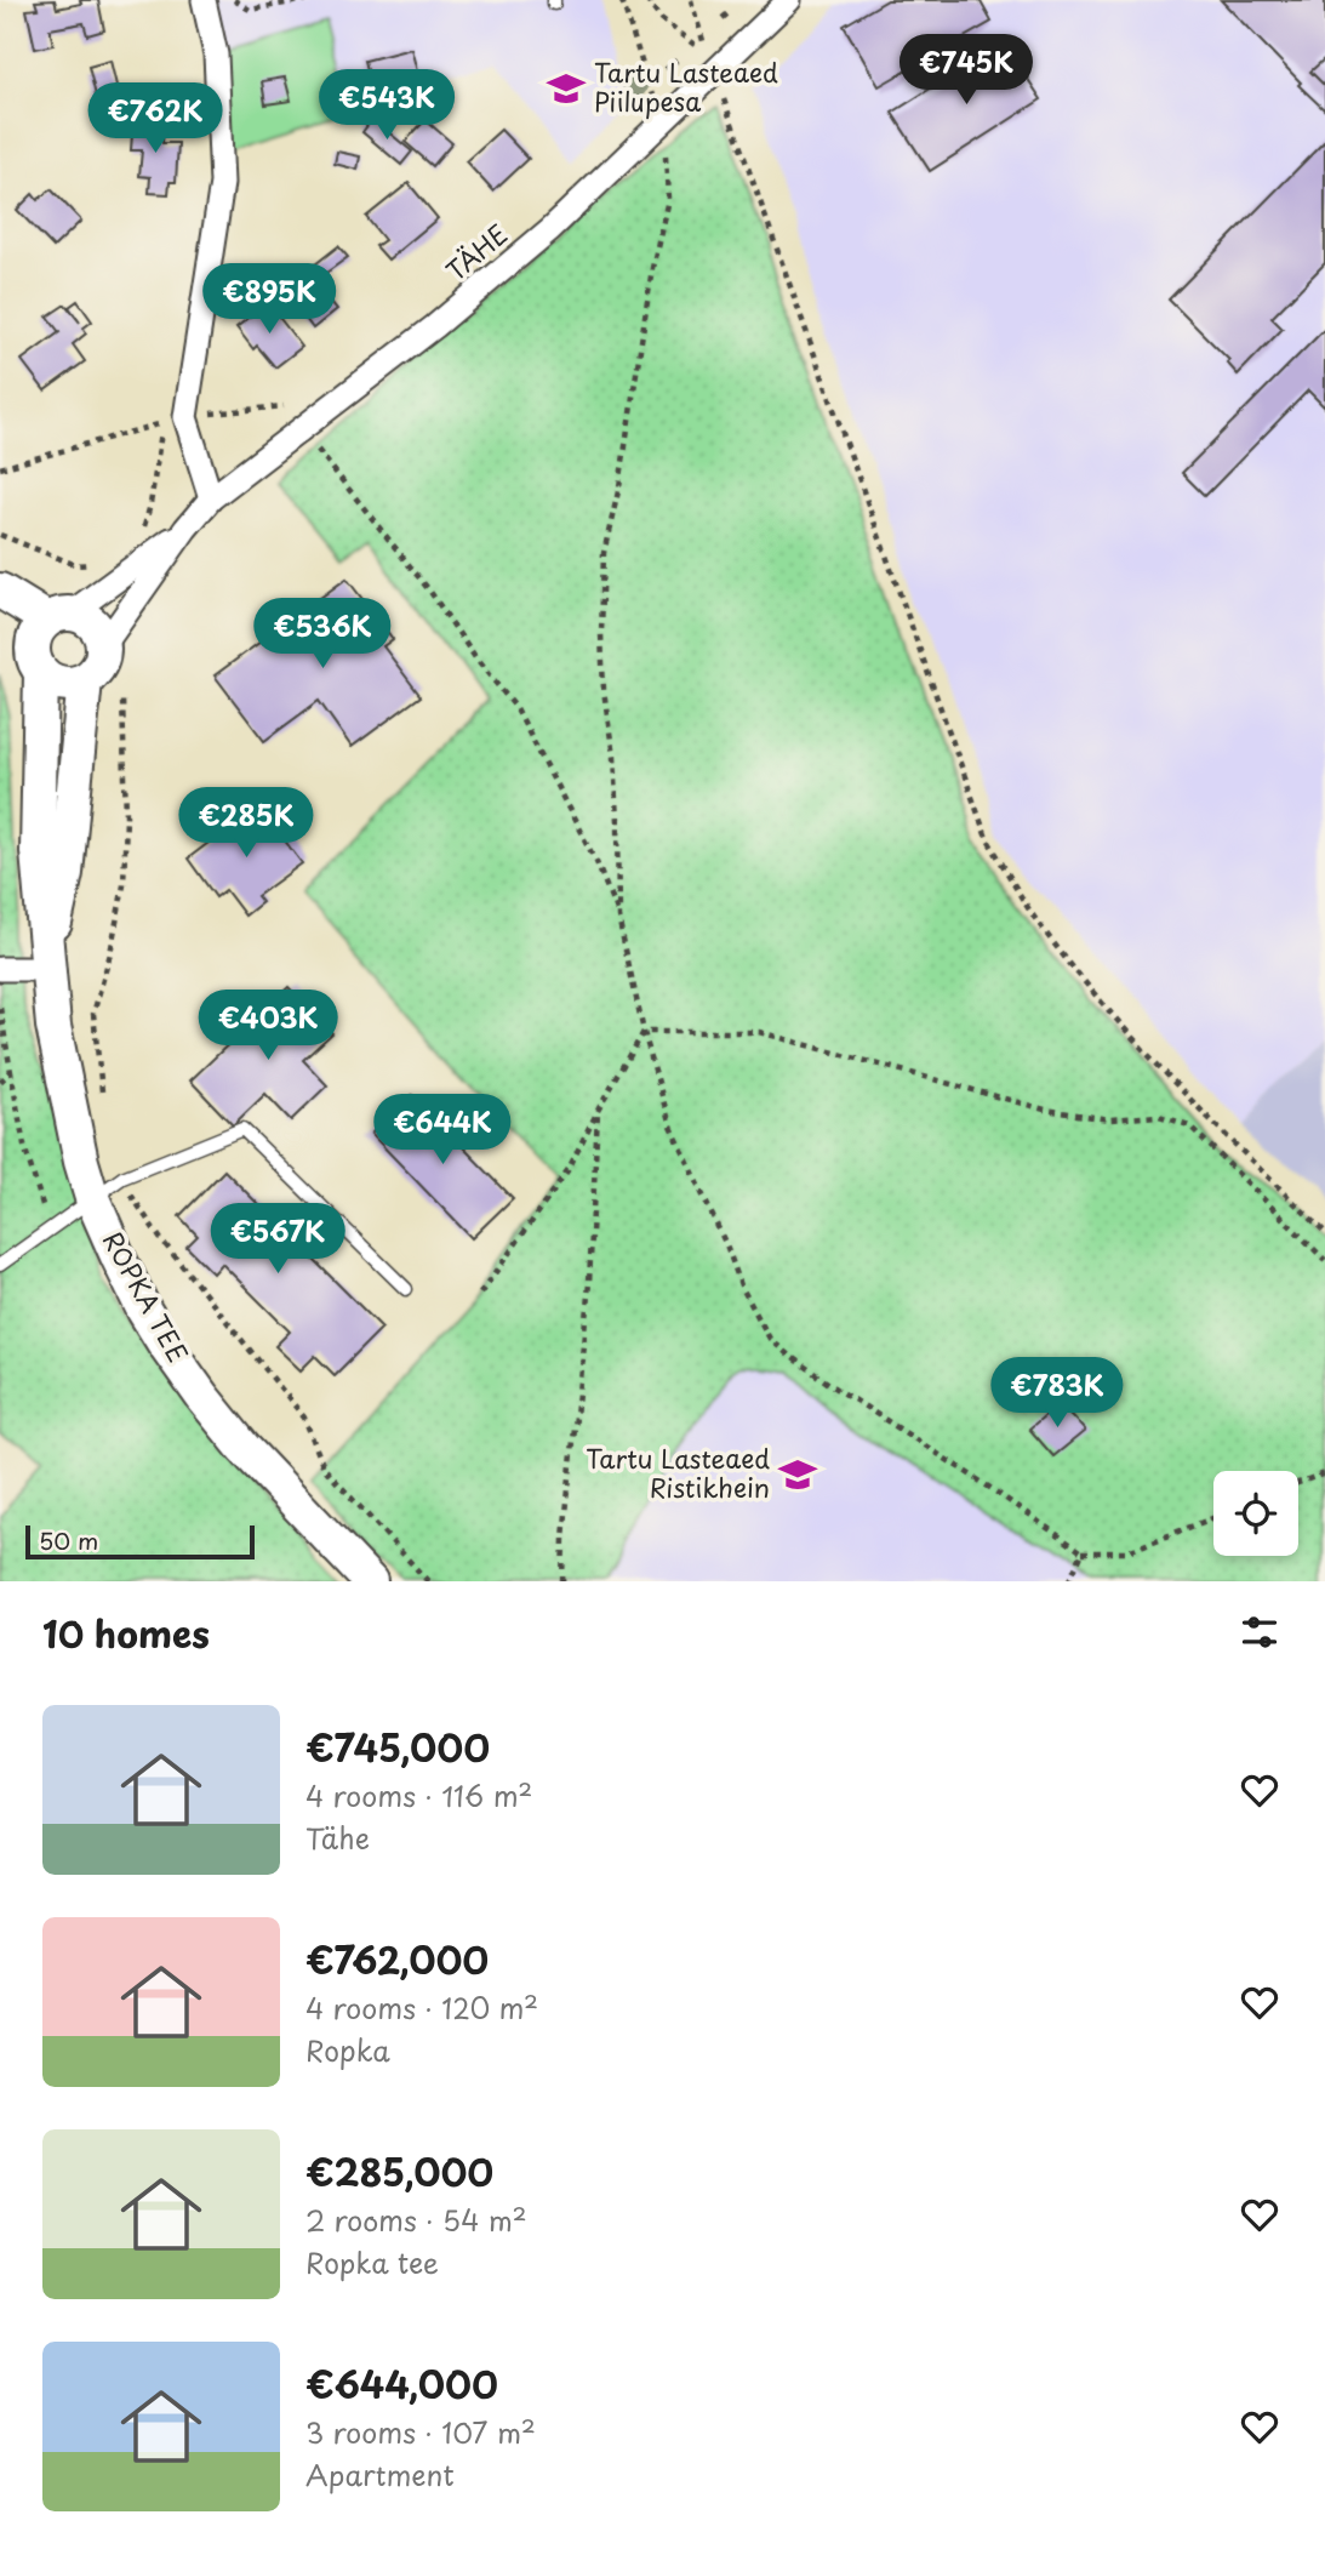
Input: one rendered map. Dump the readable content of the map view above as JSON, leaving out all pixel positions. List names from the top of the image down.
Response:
{
  "streets": {
    "street": ["TÄHE", "ROPKA TEE"]
  },
  "crossings": [
    ["TÄHE", "ROPKA TEE"]
  ],
  "places": {
    "school or university": ["Tartu Lasteaed Piilupesa", "Tartu Lasteaed Ristikhein"]
  },
  "scale_bar": "50 m",
  "page": {
    "price": [
      "€745K",
      "€543K",
      "€762K",
      "€895K",
      "€536K",
      "€285K",
      "€403K",
      "€644K",
      "€567K",
      "€783K"
    ],
    "scale": "50 m",
    "heading": "10 homes",
    "list": [
      {
        "name": "€745,000",
        "note": "4 rooms · 116 m² · Tähe"
      },
      {
        "name": "€762,000",
        "note": "4 rooms · 120 m² · Ropka"
      },
      {
        "name": "€285,000",
        "note": "2 rooms · 54 m² · Ropka tee"
      },
      {
        "name": "€644,000",
        "note": "3 rooms · 107 m² · Apartment"
      }
    ]
  }
}
